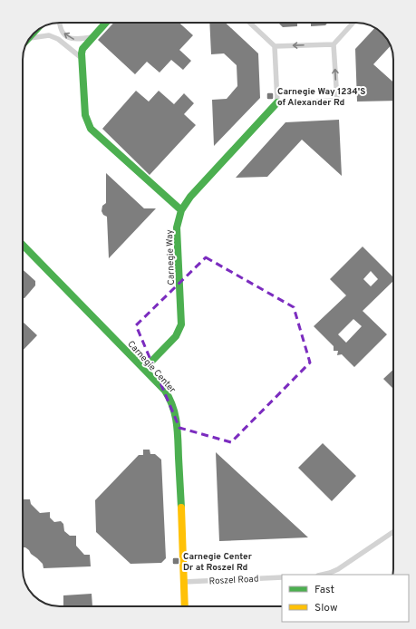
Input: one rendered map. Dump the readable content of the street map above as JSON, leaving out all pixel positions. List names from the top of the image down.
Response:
{
  "streets": {
    "main road": ["Carnegie Way", "Carnegie Center"],
    "street": ["Roszel Road"]
  },
  "crossings": [
    ["Carnegie Way", "Carnegie Center"],
    ["Carnegie Center", "Roszel Road"]
  ],
  "places": {
    "transit": ["Carnegie Way 1234'S of Alexander Rd", "Carnegie Center Dr at Roszel Rd"]
  },
  "legend": ["Fast", "Slow"]
}
